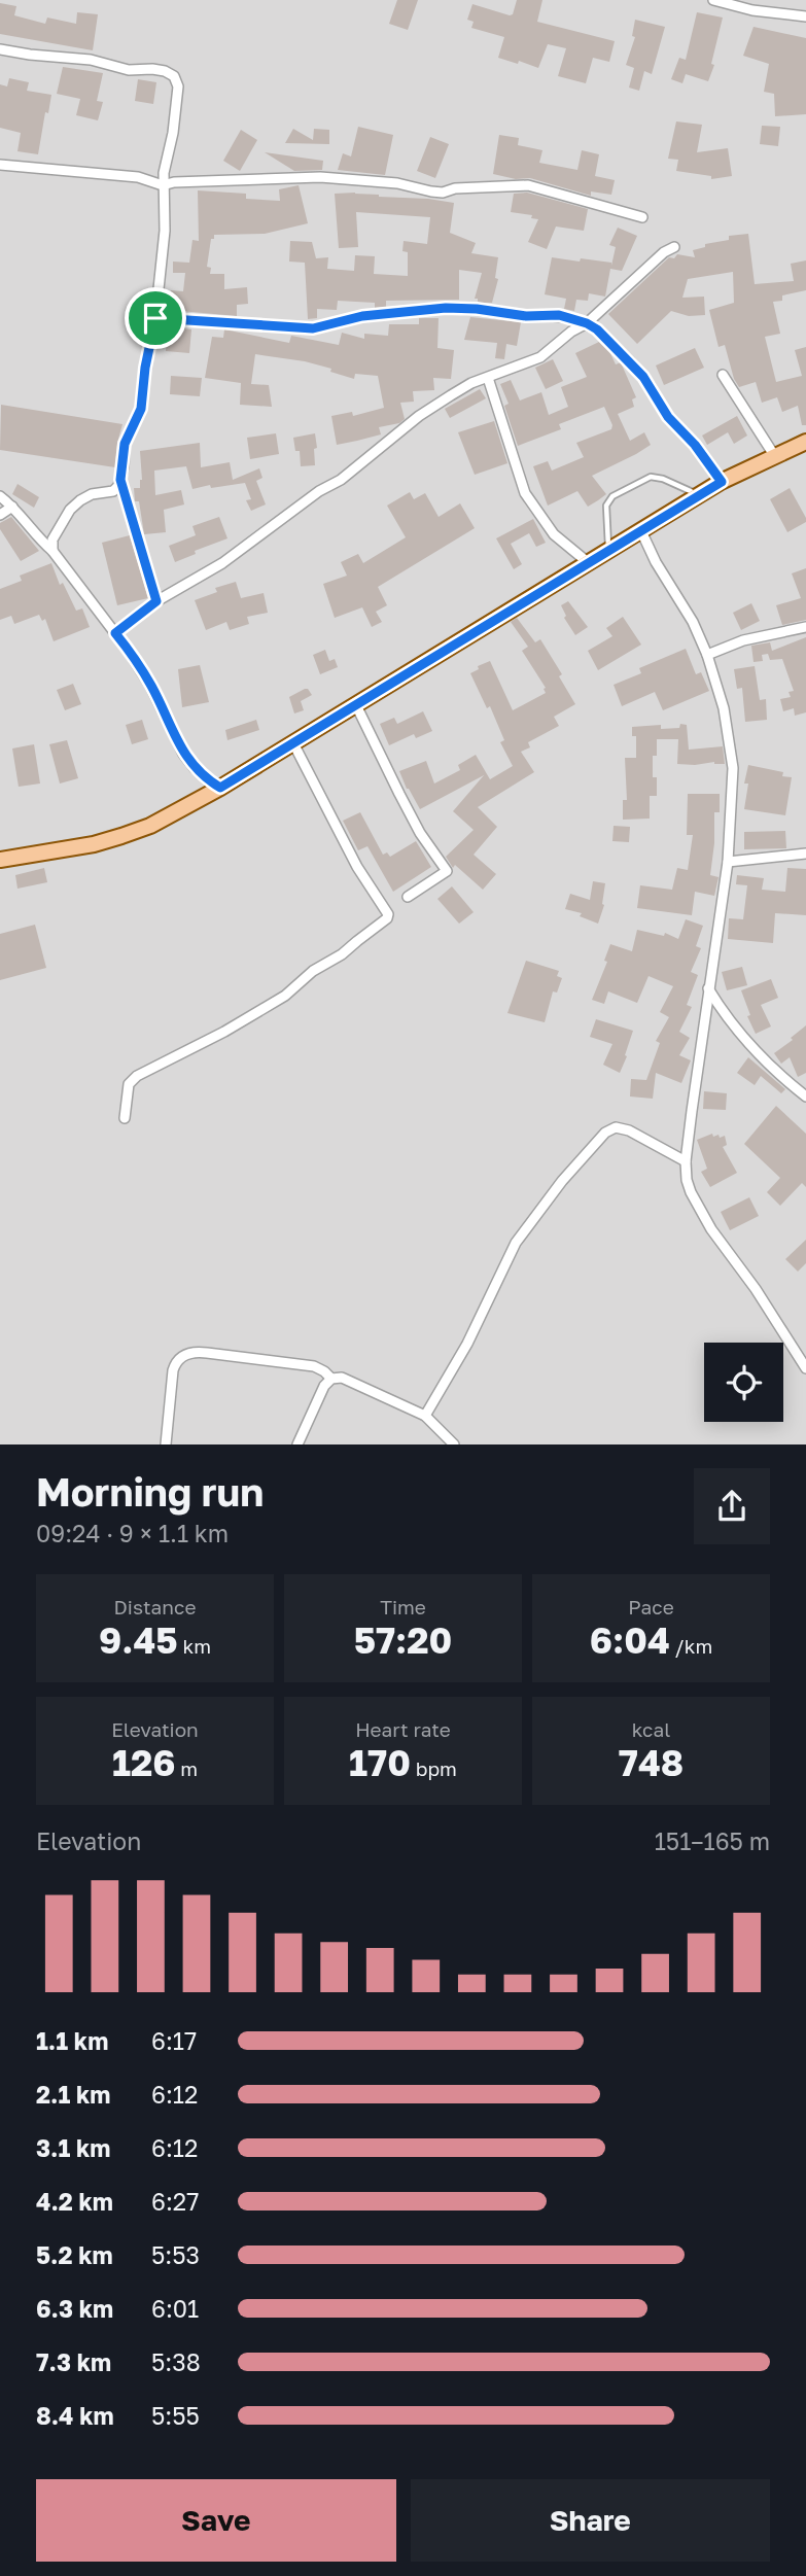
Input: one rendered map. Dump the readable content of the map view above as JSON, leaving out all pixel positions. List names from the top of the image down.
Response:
{
  "page": {
    "heading": ["Morning run", "09:24 · 9 × 1.1 km"],
    "stats": [
      ["Distance", "9.45 km"],
      ["Time", "57:20"],
      ["Pace", "6:04 /km"],
      ["Elevation", "126 m"],
      ["Heart rate", "170 bpm"],
      ["kcal", "748"]
    ],
    "chart": ["Elevation", "151–165 m"],
    "list": [
      {
        "name": "1.1 km",
        "note": "6:17"
      },
      {
        "name": "2.1 km",
        "note": "6:12"
      },
      {
        "name": "3.1 km",
        "note": "6:12"
      },
      {
        "name": "4.2 km",
        "note": "6:27"
      },
      {
        "name": "5.2 km",
        "note": "5:53"
      },
      {
        "name": "6.3 km",
        "note": "6:01"
      },
      {
        "name": "7.3 km",
        "note": "5:38"
      },
      {
        "name": "8.4 km",
        "note": "5:55"
      }
    ],
    "buttons": ["Save", "Share"]
  }
}
